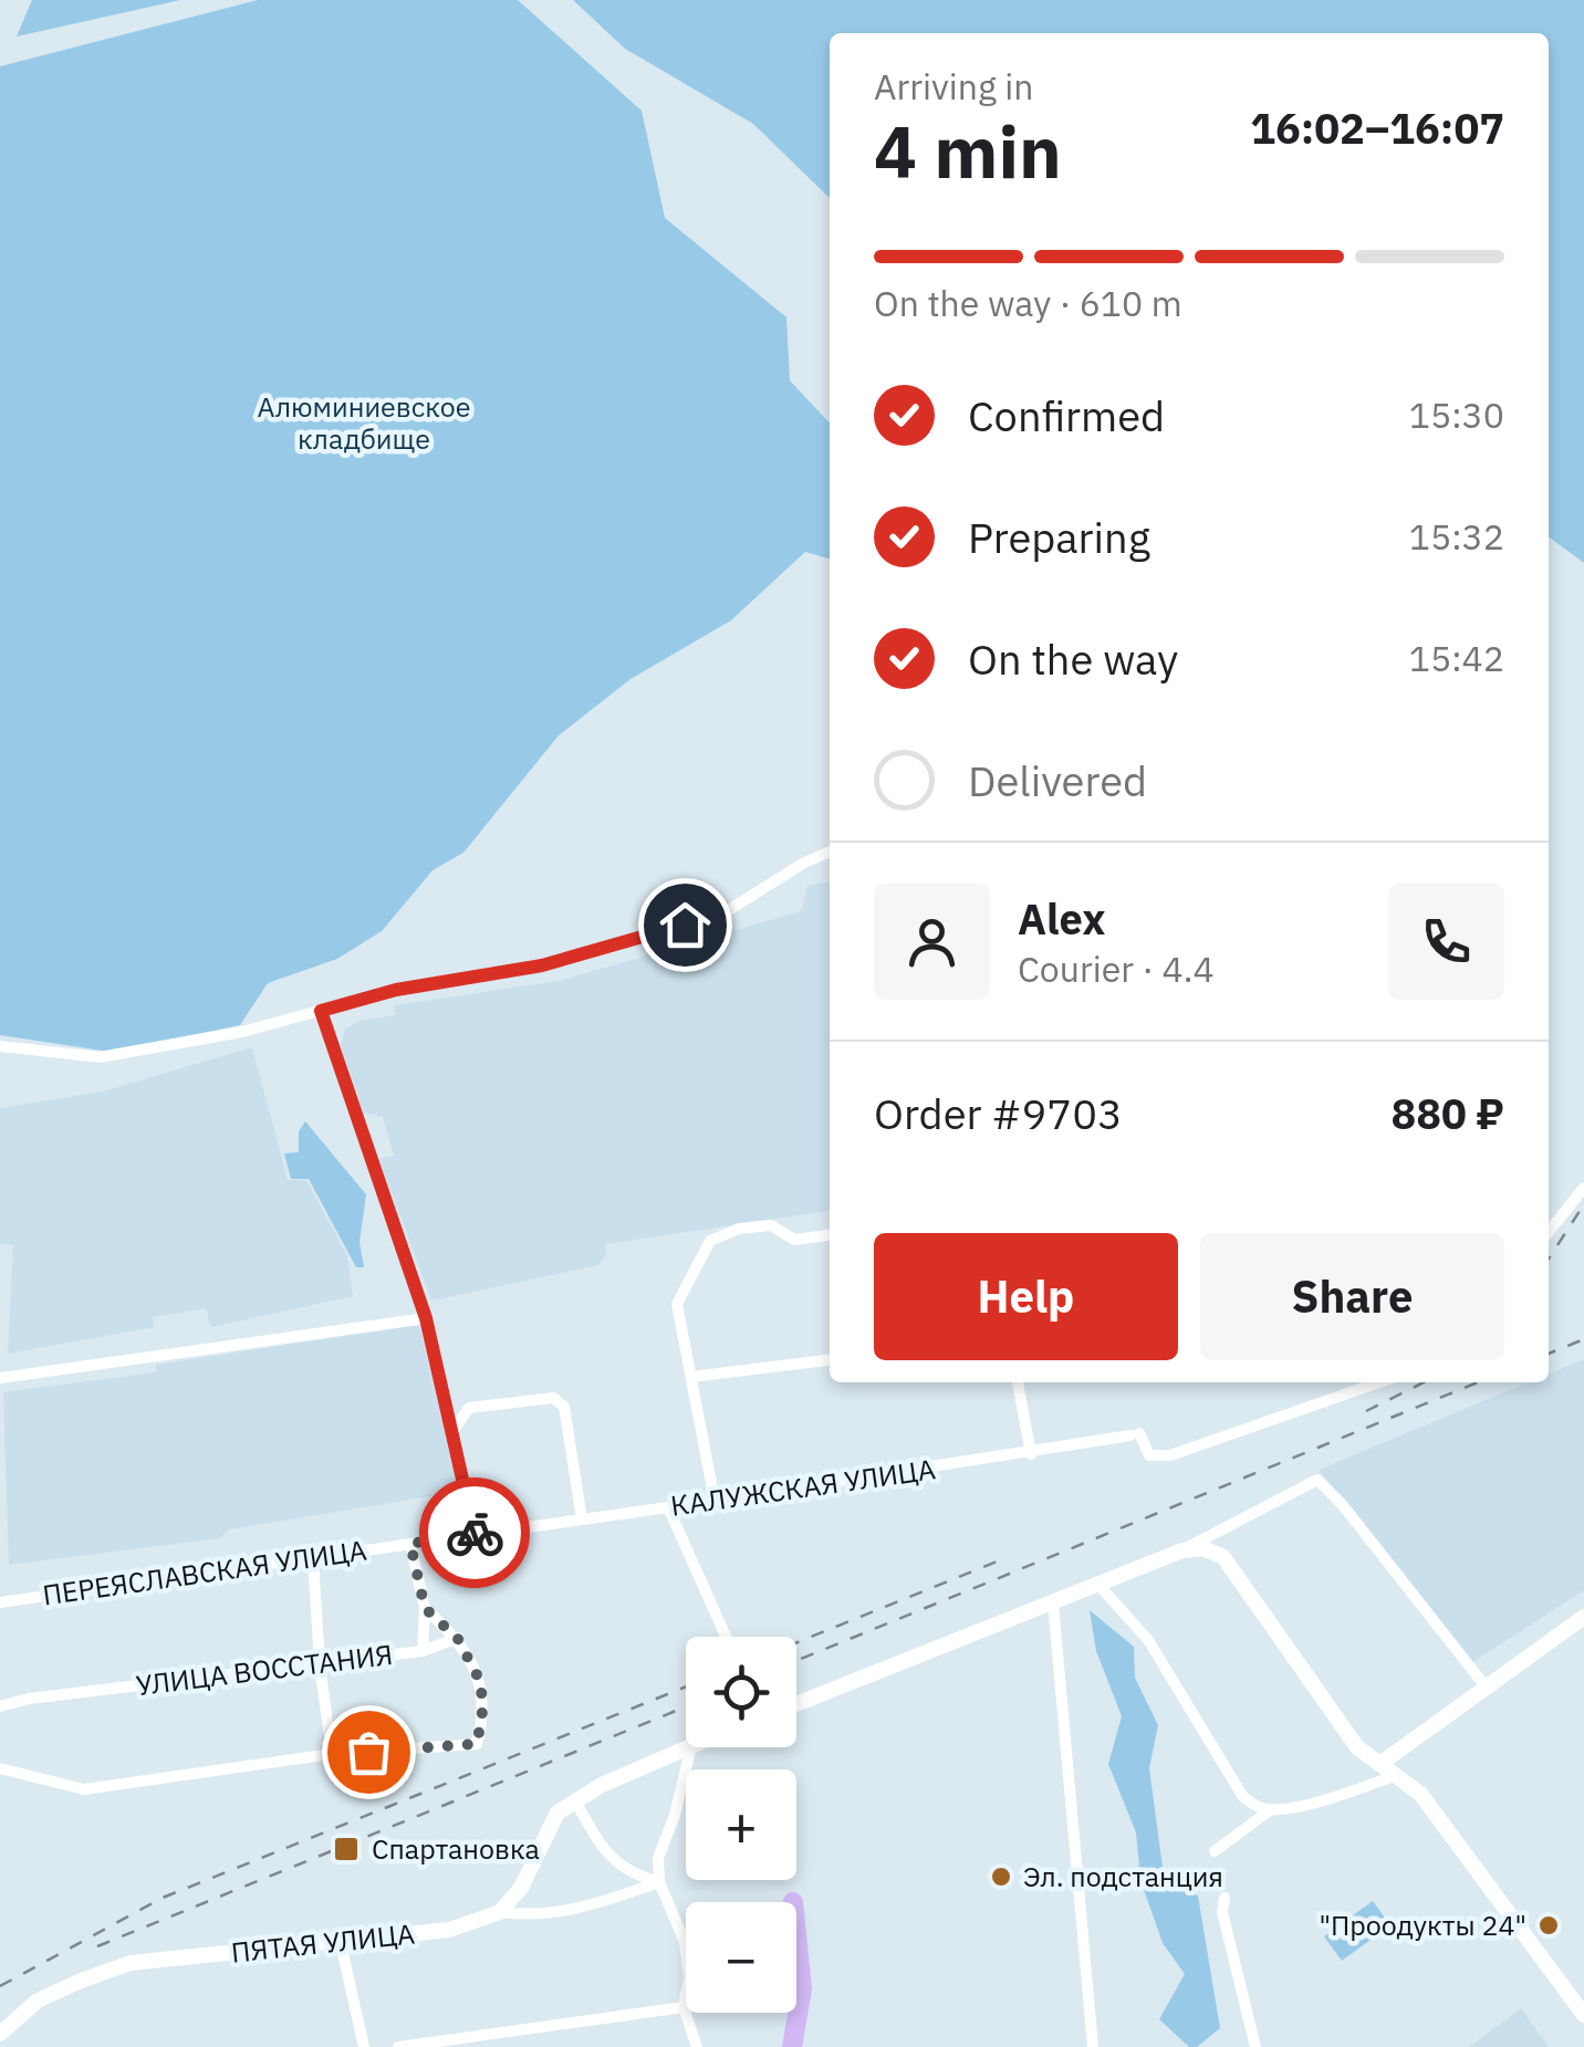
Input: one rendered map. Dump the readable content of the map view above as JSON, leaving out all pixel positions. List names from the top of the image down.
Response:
{
  "streets": {
    "street": [
      "КАЛУЖСКАЯ УЛИЦА",
      "ПЕРЕЯСЛАВСКАЯ УЛИЦА",
      "УЛИЦА ВОССТАНИЯ",
      "ПЯТАЯ УЛИЦА"
    ]
  },
  "crossings": [
    ["КАЛУЖСКАЯ УЛИЦА", "ПЕРЕЯСЛАВСКАЯ УЛИЦА"],
    ["ПЕРЕЯСЛАВСКАЯ УЛИЦА", "УЛИЦА ВОССТАНИЯ"]
  ],
  "parks": ["Алюминиевское кладбище"],
  "places": {
    "transit": ["Спартановка"],
    "other": ["Эл. подстанция", "\"Проодукты 24\""]
  },
  "page": {
    "heading": ["4 min", "Arriving in", "16:02–16:07"],
    "panel": [
      "Alex",
      "Courier · 4.4",
      "Order #9703",
      "880 ₽"
    ],
    "bar": "On the way · 610 m",
    "list": [
      ["Confirmed", "15:30"],
      ["Preparing", "15:32"],
      ["On the way", "15:42"],
      "Delivered"
    ],
    "buttons": ["Help", "Share"],
    "map_buttons": ["+", "−"]
  }
}
